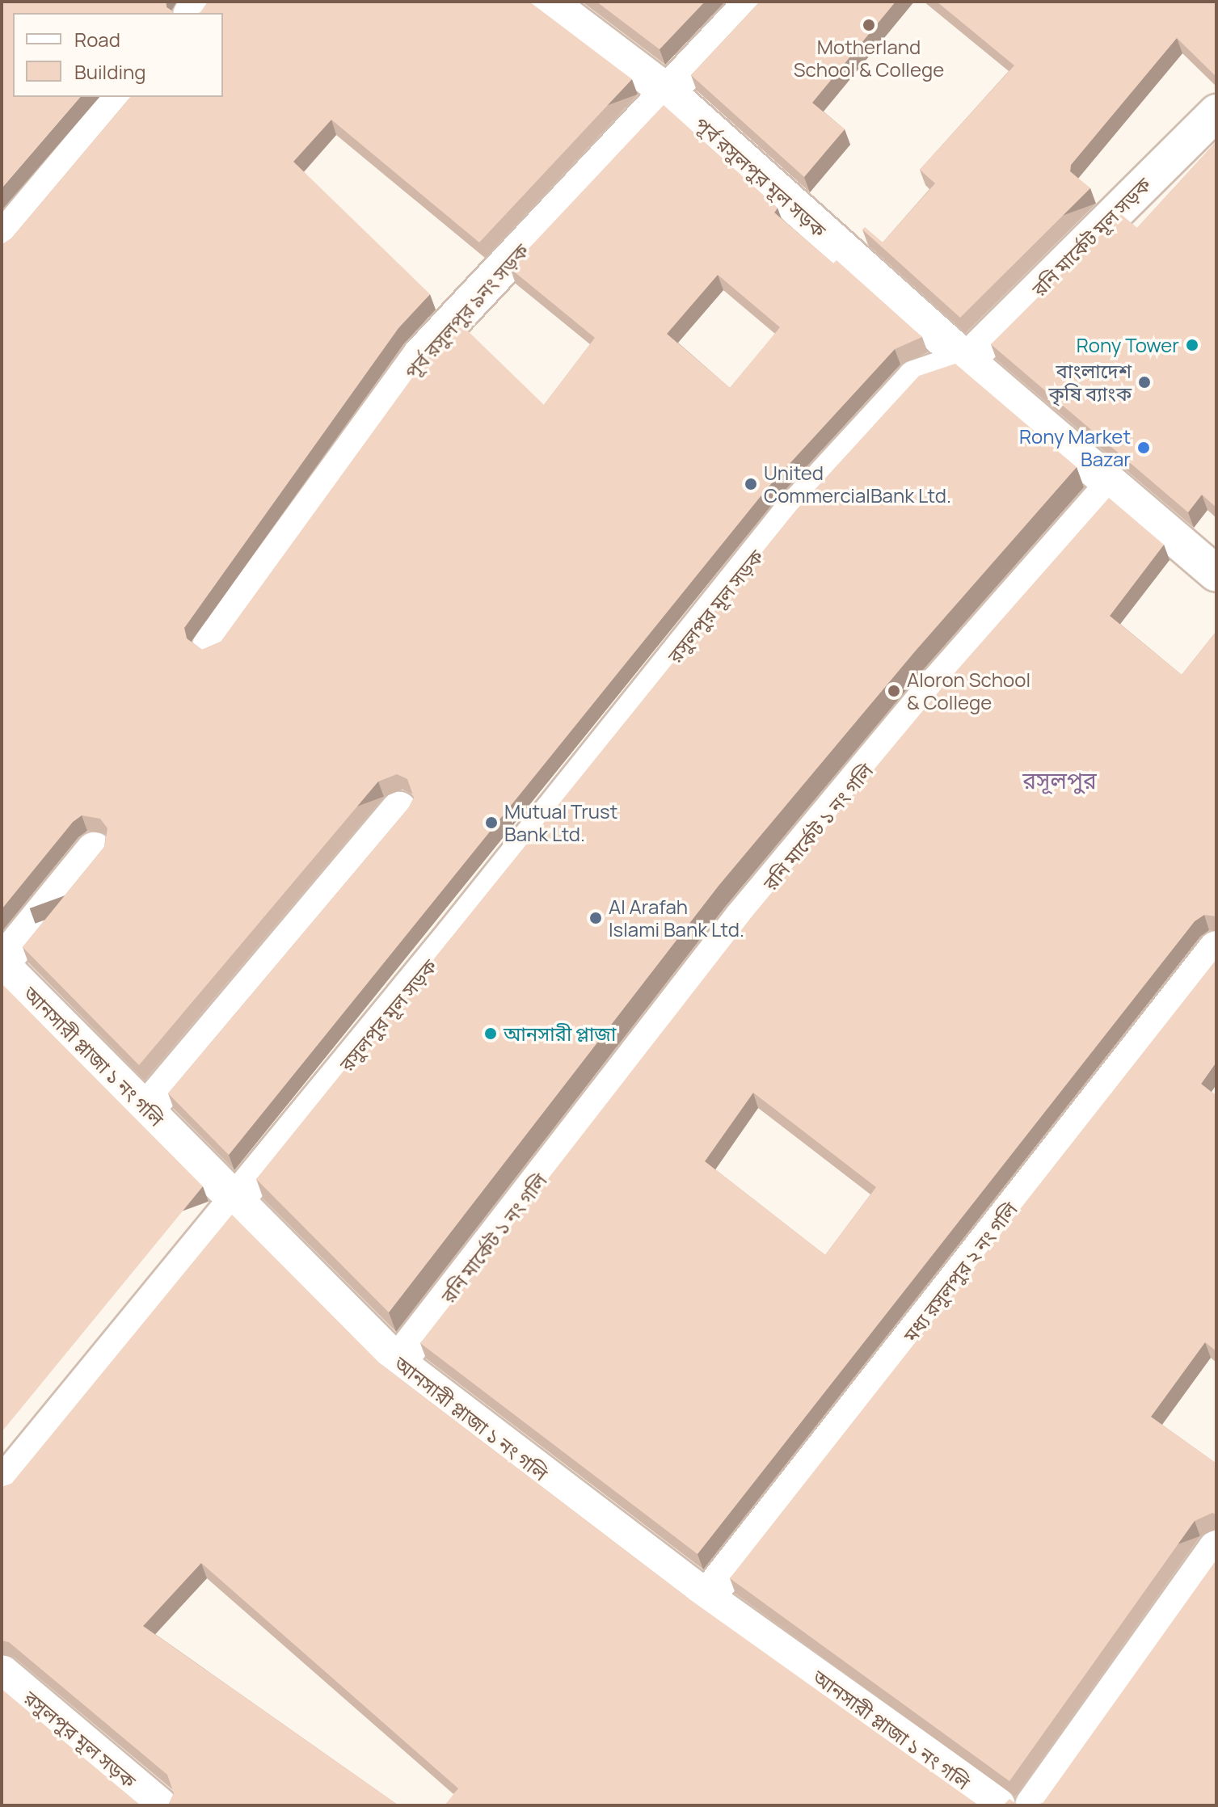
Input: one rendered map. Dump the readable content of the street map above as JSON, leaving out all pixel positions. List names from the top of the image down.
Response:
{
  "streets": {
    "street": [
      "পূর্ব রসুলপুর মূল সড়ক",
      "রনি মার্কেট মূল সড়ক",
      "পূর্ব রসুলপুর ৯নং সড়ক",
      "রসুলপুর মূল সড়ক",
      "রনি মার্কেট ১ নং গলি",
      "আনসারী প্লাজা ১ নং গলি",
      "মধ্য রসুলপুর ২ নং গলি"
    ]
  },
  "crossings": [
    ["পূর্ব রসুলপুর মূল সড়ক", "রনি মার্কেট মূল সড়ক"],
    ["পূর্ব রসুলপুর মূল সড়ক", "পূর্ব রসুলপুর ৯নং সড়ক"],
    ["পূর্ব রসুলপুর মূল সড়ক", "রসুলপুর মূল সড়ক"],
    ["পূর্ব রসুলপুর মূল সড়ক", "রনি মার্কেট ১ নং গলি"],
    ["রনি মার্কেট মূল সড়ক", "রসুলপুর মূল সড়ক"],
    ["রসুলপুর মূল সড়ক", "আনসারী প্লাজা ১ নং গলি"],
    ["রনি মার্কেট ১ নং গলি", "আনসারী প্লাজা ১ নং গলি"],
    ["আনসারী প্লাজা ১ নং গলি", "মধ্য রসুলপুর ২ নং গলি"]
  ],
  "districts": ["রসূলপুর"],
  "places": [
    "Motherland School & College",
    "Rony Tower",
    "বাংলাদেশ কৃষি ব্যাংক",
    "Rony Market Bazar",
    "United CommercialBank Ltd.",
    "Aloron School & College",
    "Mutual Trust Bank Ltd.",
    "Al Arafah Islami Bank Ltd.",
    "আনসারী প্লাজা"
  ],
  "legend": ["Road", "Building"]
}
